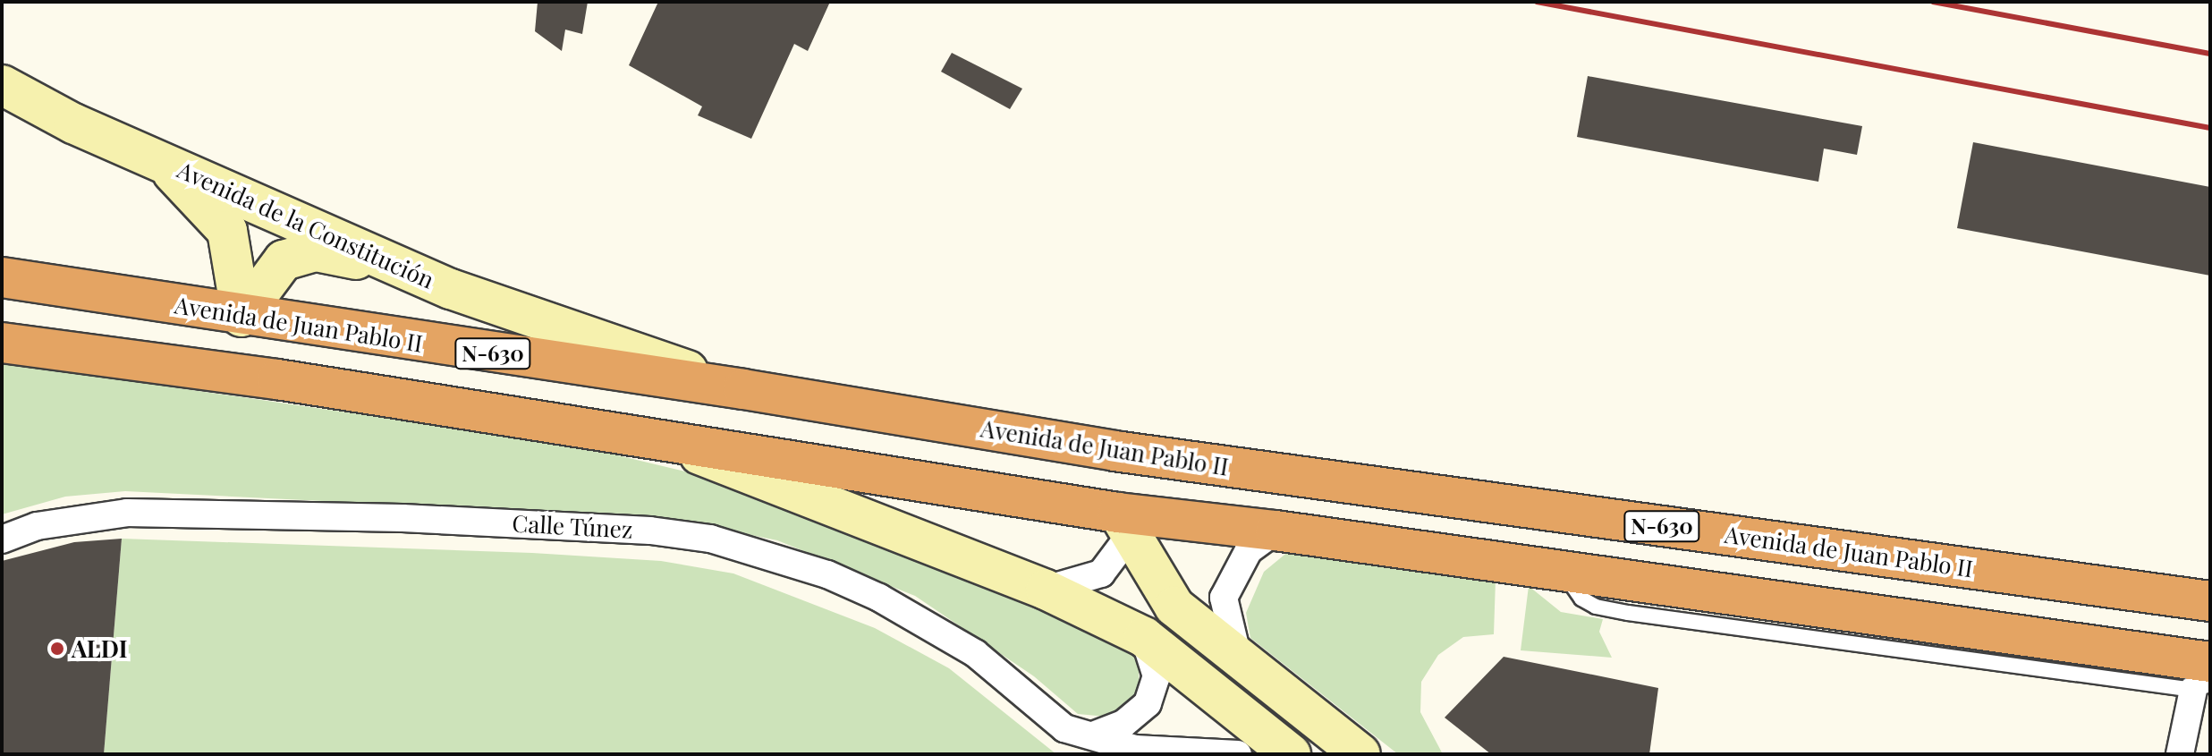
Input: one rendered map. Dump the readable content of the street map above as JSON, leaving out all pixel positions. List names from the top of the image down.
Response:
{
  "streets": {
    "highway": ["Avenida de Juan Pablo II", "N-630"],
    "main road": ["Avenida de la Constitución"],
    "street": ["Calle Túnez"]
  },
  "crossings": [
    ["Avenida de la Constitución", "Avenida de Juan Pablo II"]
  ],
  "places": ["ALDI"]
}
